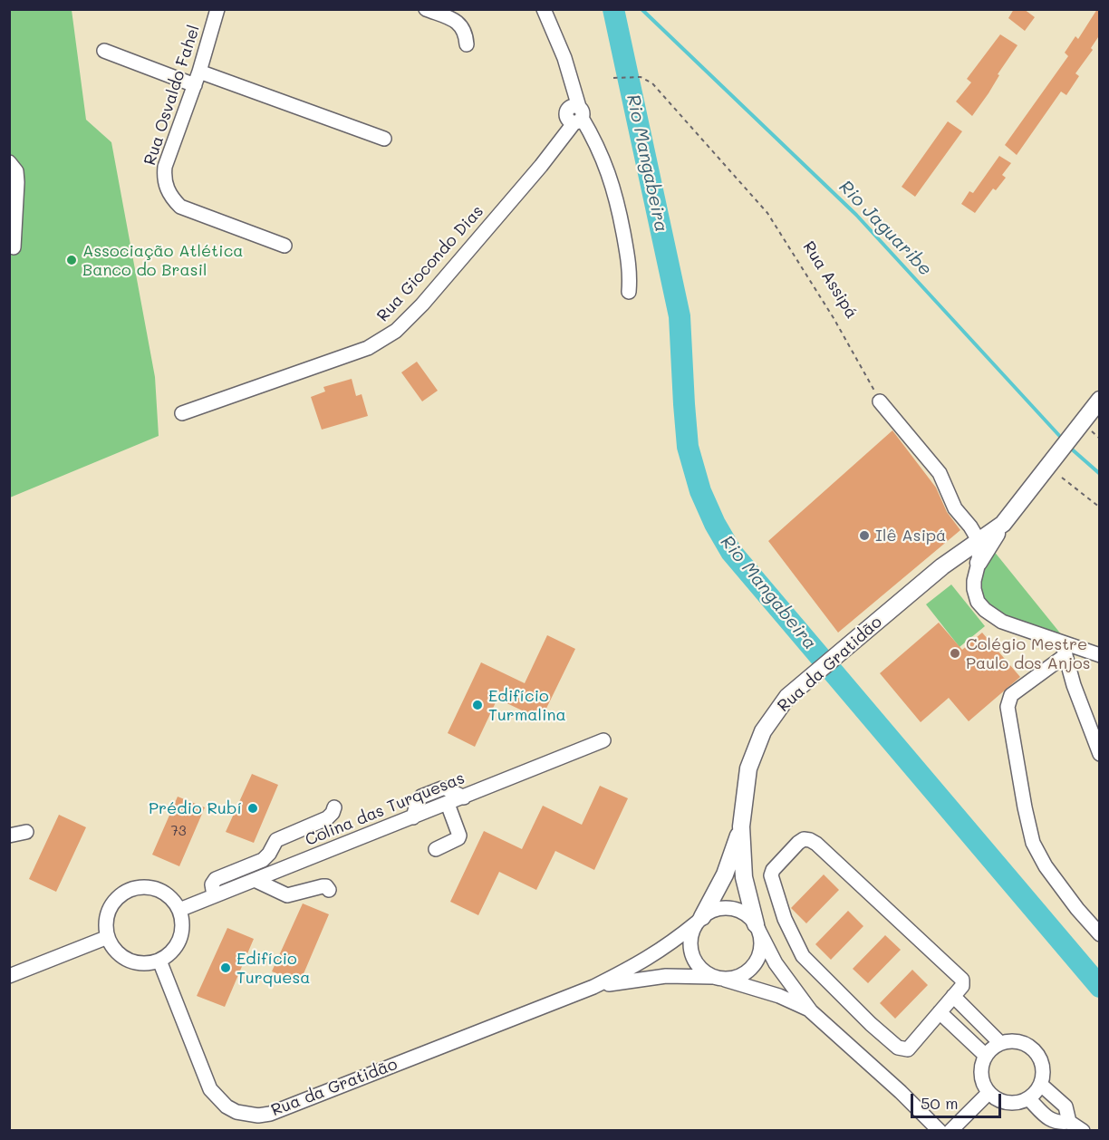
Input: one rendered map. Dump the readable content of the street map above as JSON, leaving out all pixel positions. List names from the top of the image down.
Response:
{
  "streets": {
    "main road": ["Rua da Gratidão"],
    "street": ["Rua Osvaldo Fahel", "Rua Giocondo Dias", "Colina das Turquesas"],
    "path": ["Rua Assipá"]
  },
  "crossings": [
    ["Rua da Gratidão", "Colina das Turquesas"]
  ],
  "water": ["Rio Mangabeira", "Rio Jaguaribe"],
  "places": [
    "Associação Atlética Banco do Brasil",
    "Ilê Asipá",
    "Colégio Mestre Paulo dos Anjos",
    "Edifício Turmalina",
    "Prédio Rubí",
    "Edifício Turquesa"
  ],
  "house_numbers": ["73"],
  "scale_bar": "50 m"
}
